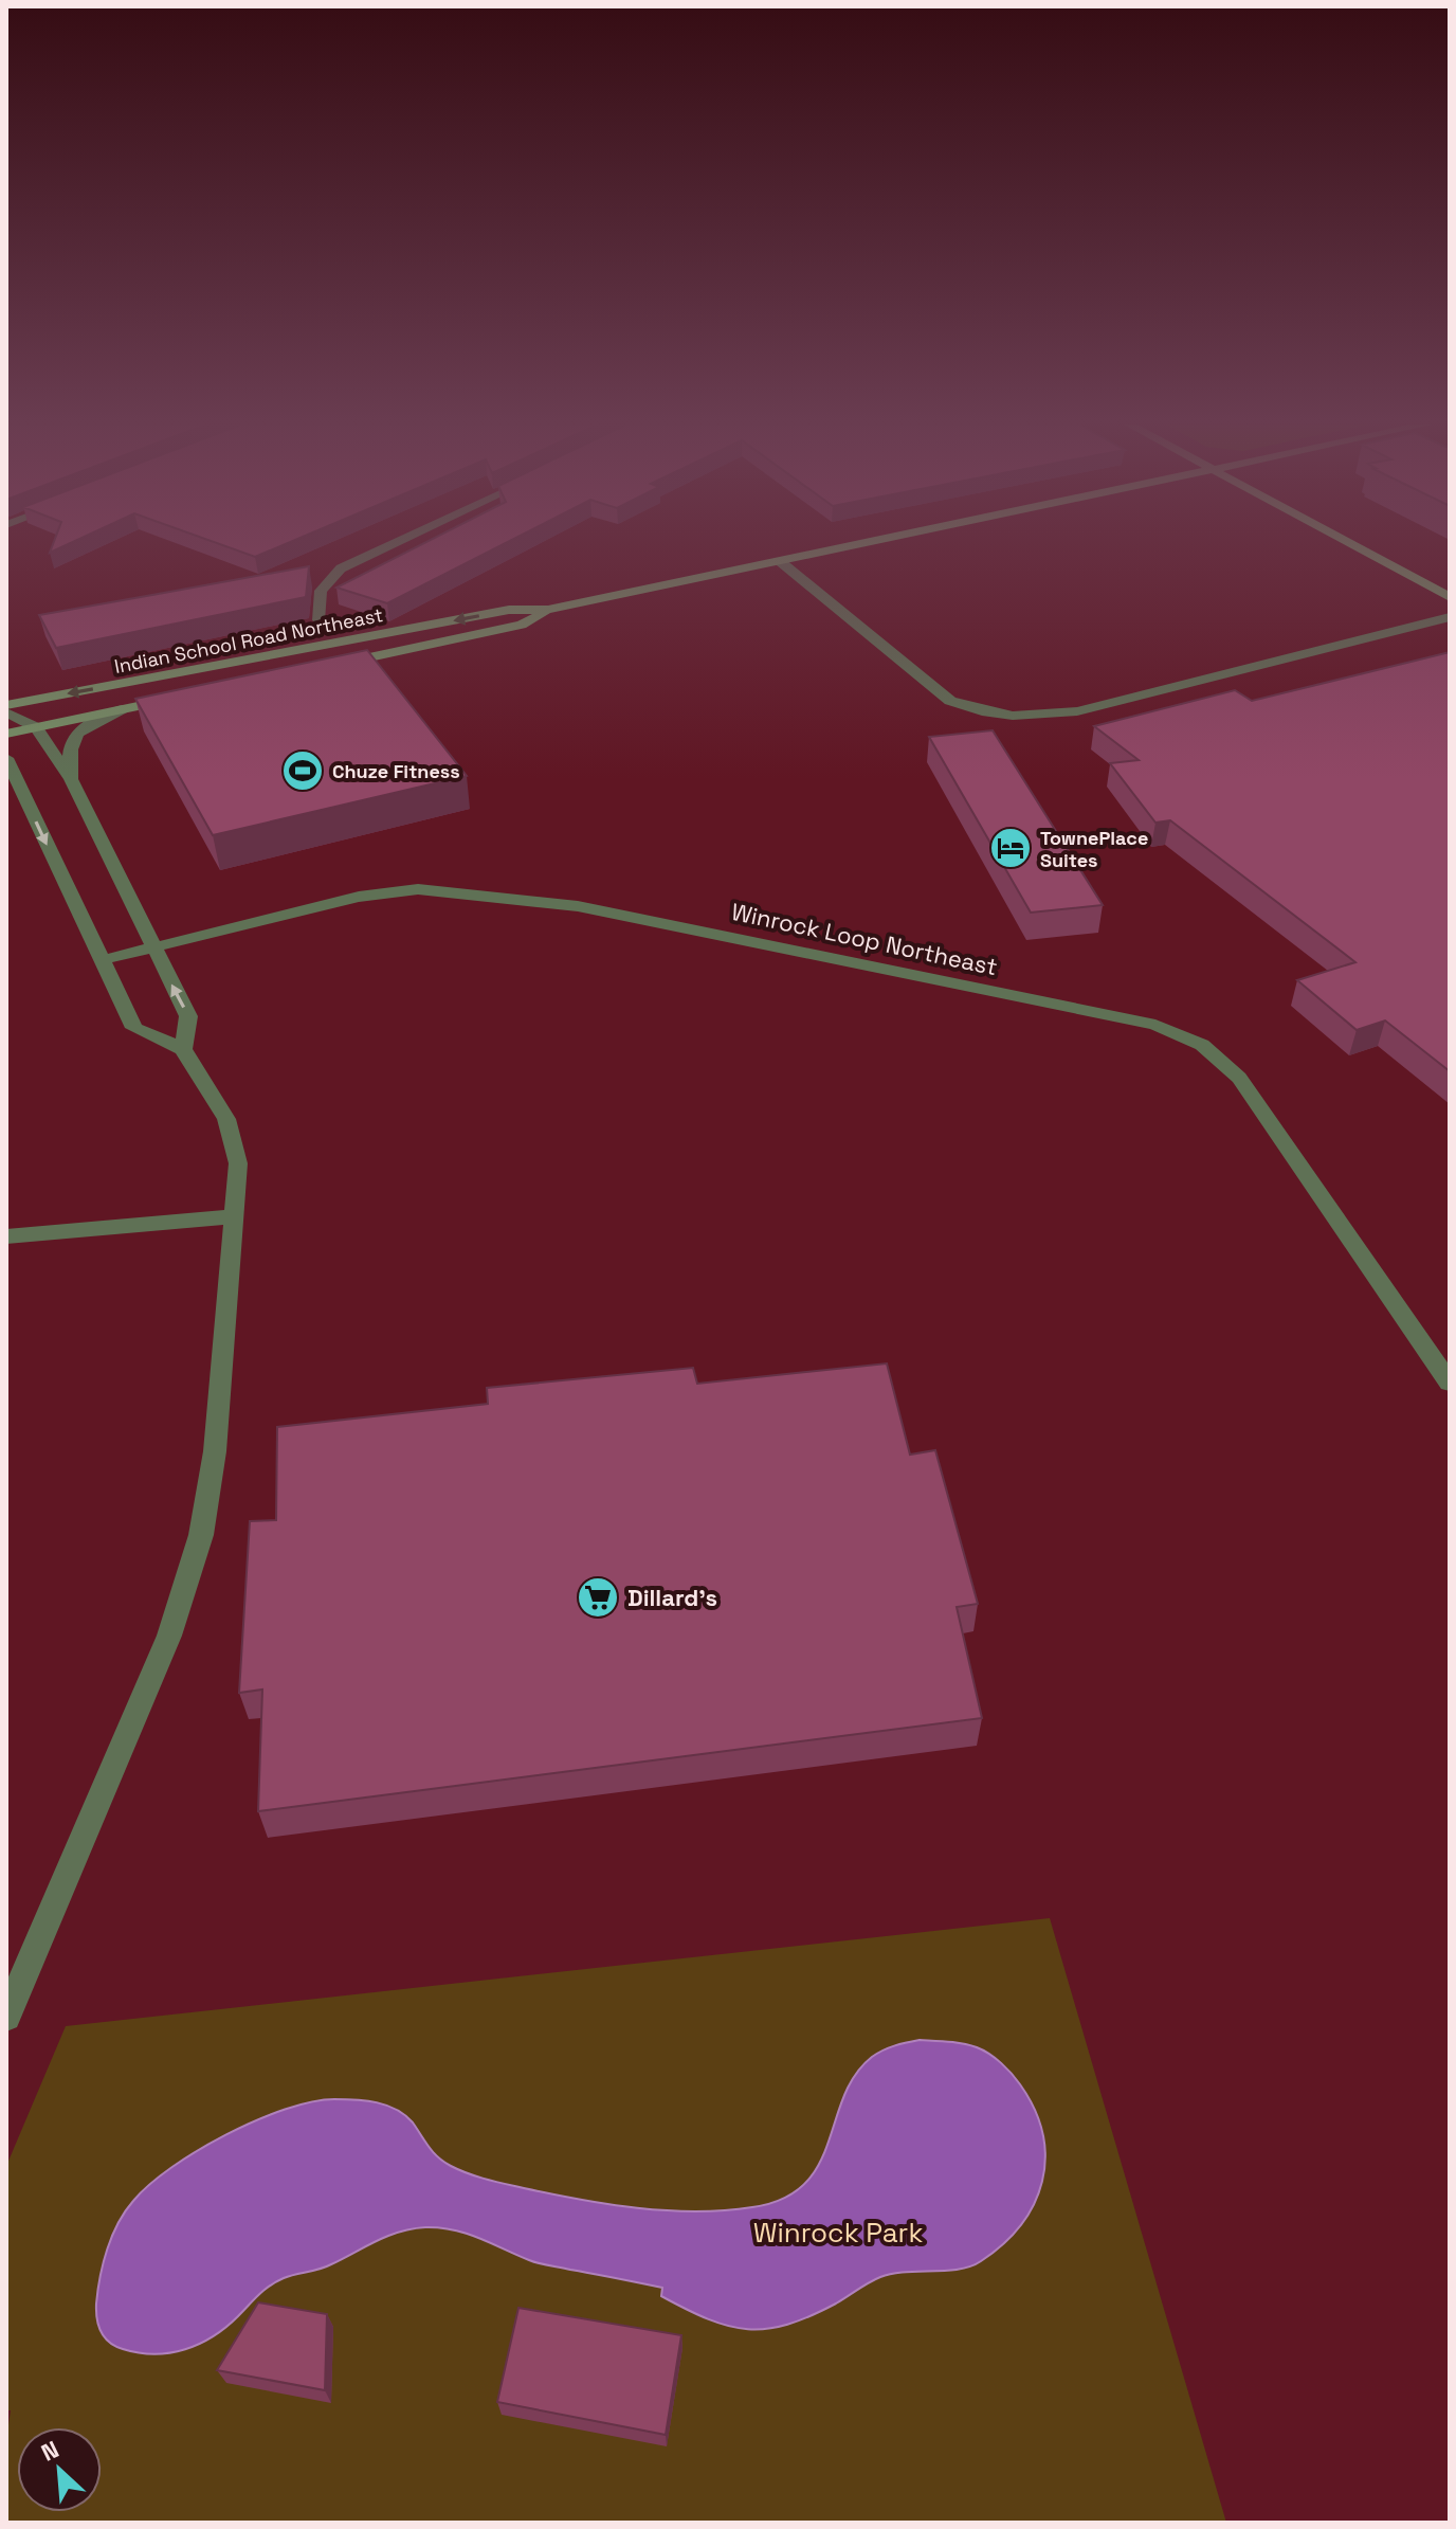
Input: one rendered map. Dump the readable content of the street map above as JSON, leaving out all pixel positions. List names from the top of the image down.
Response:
{
  "streets": {
    "street": ["Indian School Road Northeast", "Winrock Loop Northeast"]
  },
  "parks": ["Winrock Park"],
  "places": {
    "sports": ["Chuze Fitness"],
    "hotel": ["TownePlace Suites"],
    "supermarket": ["Dillard's"]
  },
  "north": "top left"
}
